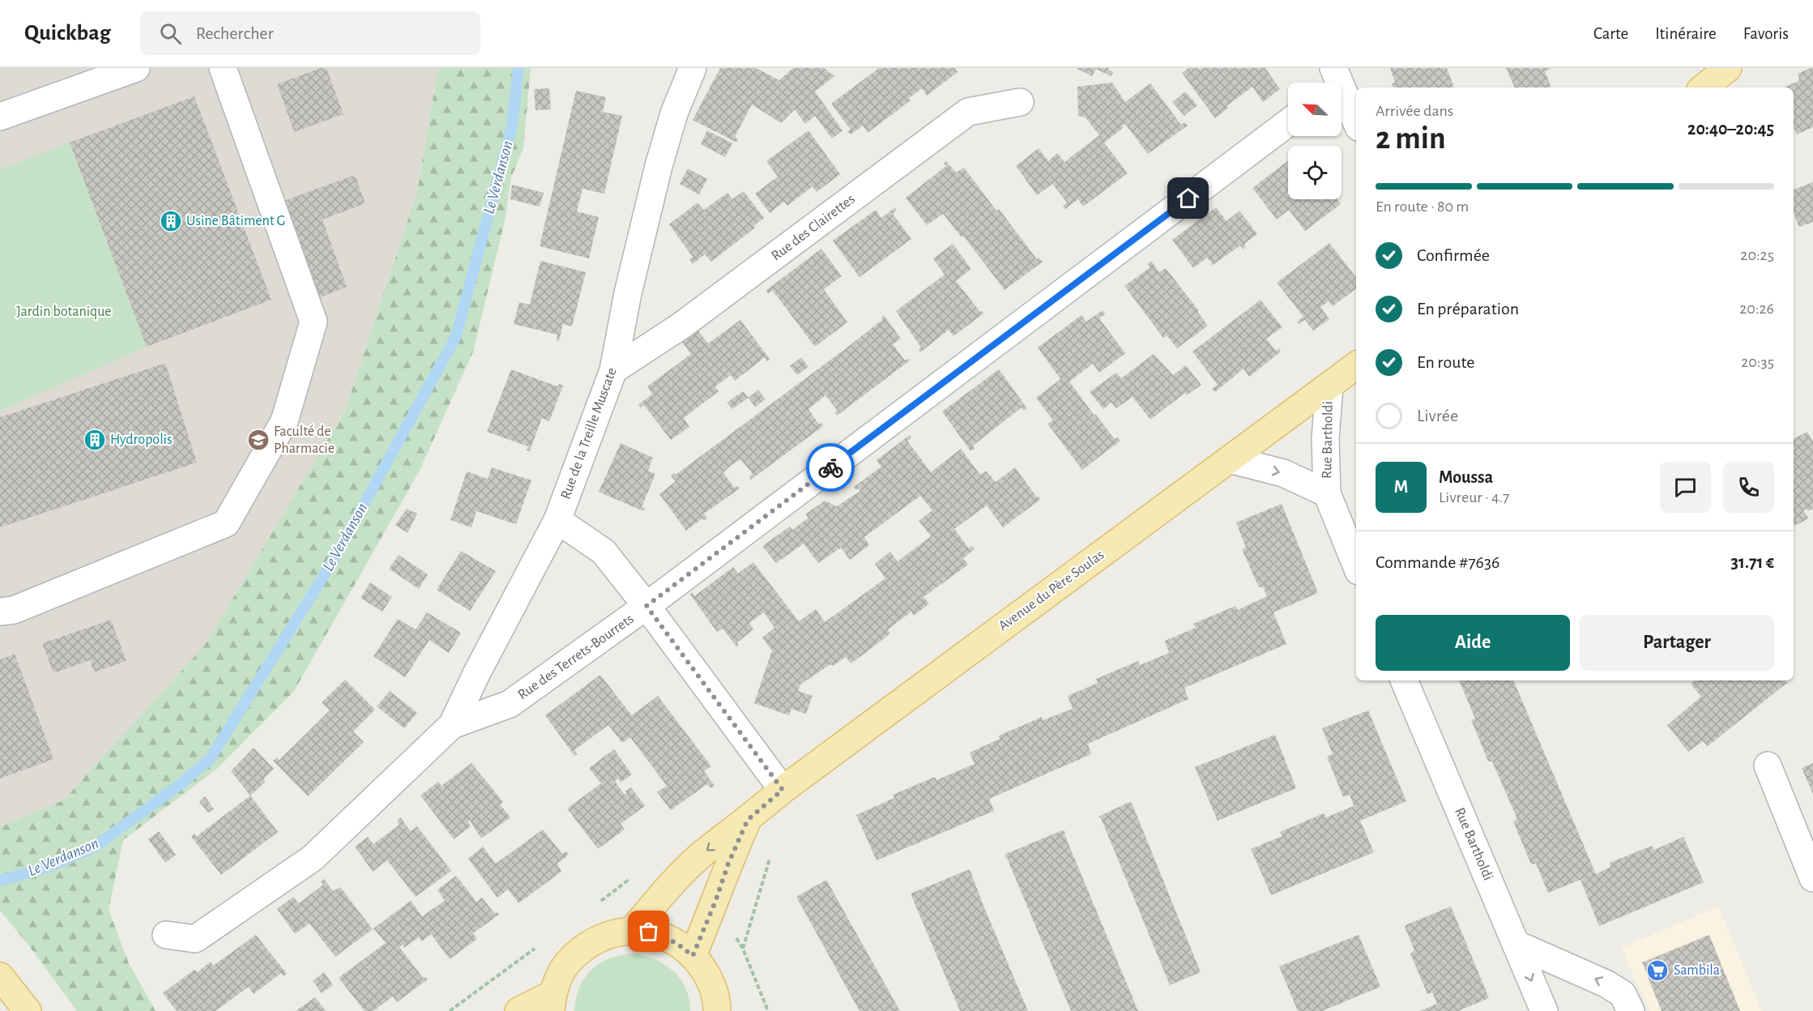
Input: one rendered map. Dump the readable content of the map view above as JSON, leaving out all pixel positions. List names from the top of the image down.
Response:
{
  "streets": {
    "main road": ["Avenue du Père Soulas"],
    "street": [
      "Rue des Clairettes",
      "Rue de la Treille Muscate",
      "Rue Bartholdi",
      "Rue des Terrets-Bourrets"
    ]
  },
  "crossings": [
    ["Rue des Clairettes", "Rue de la Treille Muscate"],
    ["Rue de la Treille Muscate", "Rue des Terrets-Bourrets"],
    ["Rue Bartholdi", "Avenue du Père Soulas"]
  ],
  "water": ["Le Verdanson"],
  "parks": ["Jardin botanique"],
  "places": {
    "building": ["Usine Bâtiment G", "Hydropolis"],
    "school or university": ["Faculté de Pharmacie"],
    "supermarket": ["Sambila"]
  },
  "north": "top left",
  "page": {
    "header": "Quickbag",
    "search": "Rechercher",
    "nav": ["Carte", "Itinéraire", "Favoris"],
    "heading": ["2 min", "Arrivée dans", "20:40–20:45"],
    "panel": [
      "Moussa",
      "Livreur · 4.7",
      "Commande #7636",
      "31.71 €"
    ],
    "bar": "En route · 80 m",
    "list": [
      ["Confirmée", "20:25"],
      ["En préparation", "20:26"],
      ["En route", "20:35"],
      "Livrée"
    ],
    "round": "M",
    "buttons": ["Aide", "Partager"]
  }
}
